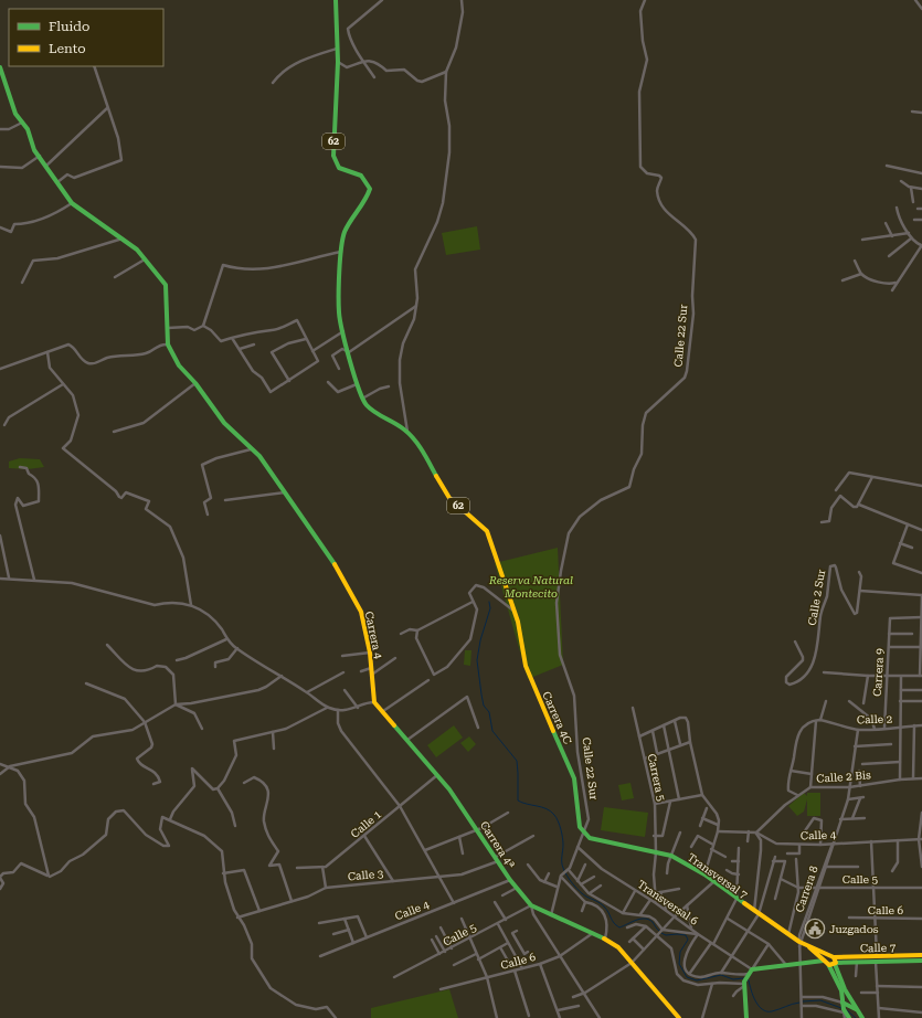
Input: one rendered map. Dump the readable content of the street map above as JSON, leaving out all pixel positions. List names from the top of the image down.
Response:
{
  "streets": {
    "street": [
      "62",
      "Calle 22 Sur",
      "Calle 2 Sur",
      "Carrera 4",
      "Carrera 9",
      "Carrera 4C",
      "Calle 2",
      "Calle 2 Bis",
      "Carrera 5",
      "Calle 1",
      "Calle 4",
      "Carrera 4ª",
      "Calle 3",
      "Transversal 7",
      "Calle 5",
      "Carrera 8",
      "Transversal 6",
      "Calle 6",
      "Calle 7"
    ]
  },
  "crossings": [
    ["62", "Carrera 4C"],
    ["Calle 22 Sur", "Carrera 4C"],
    ["Calle 22 Sur", "Transversal 7"],
    ["Carrera 4", "Carrera 4ª"],
    ["Carrera 9", "Calle 2"],
    ["Carrera 4C", "Transversal 7"],
    ["Calle 2", "Carrera 8"],
    ["Calle 2 Bis", "Calle 4"],
    ["Calle 2 Bis", "Carrera 8"],
    ["Carrera 5", "Transversal 7"],
    ["Carrera 5", "Transversal 6"],
    ["Calle 1", "Carrera 4ª"],
    ["Calle 4", "Carrera 4ª"],
    ["Calle 4", "Carrera 8"],
    ["Carrera 4ª", "Calle 3"],
    ["Carrera 4ª", "Calle 5"],
    ["Carrera 4ª", "Calle 6"],
    ["Transversal 7", "Carrera 8"],
    ["Transversal 7", "Calle 7"],
    ["Calle 5", "Carrera 8"]
  ],
  "parks": ["Reserva Natural Montecito"],
  "places": {
    "public building": ["Juzgados"]
  },
  "legend": ["Fluido", "Lento"]
}
